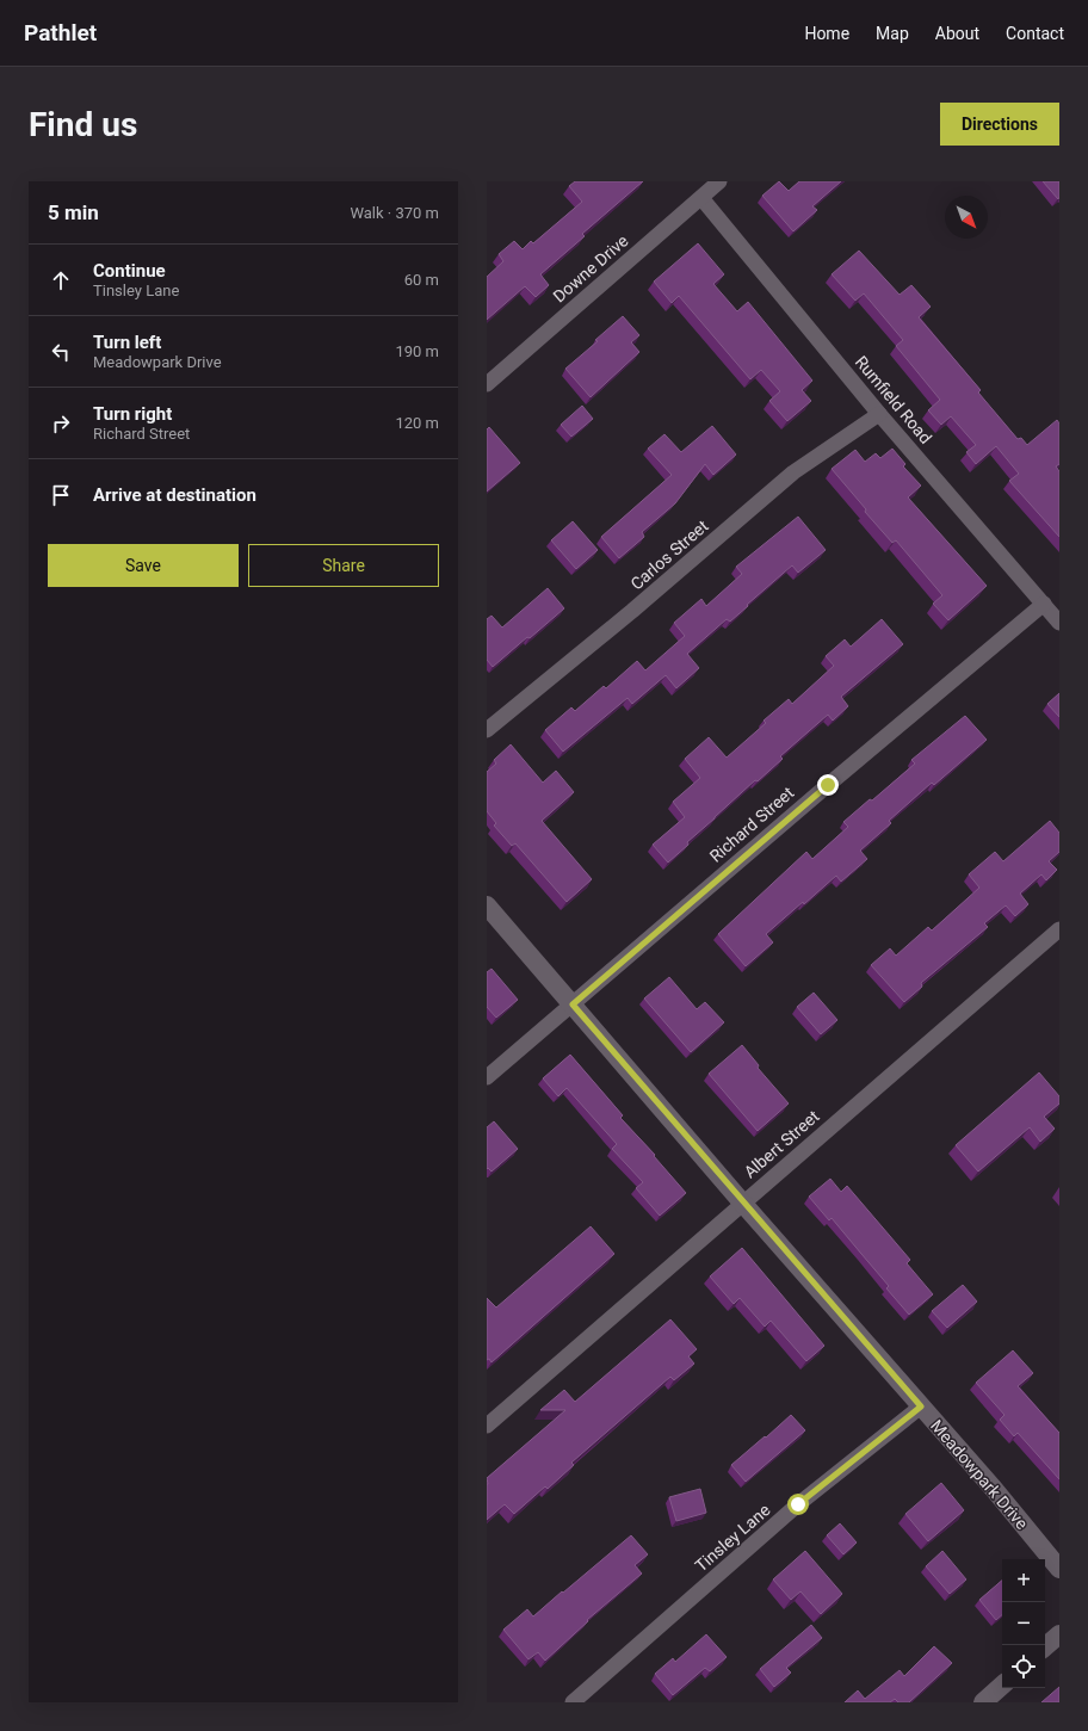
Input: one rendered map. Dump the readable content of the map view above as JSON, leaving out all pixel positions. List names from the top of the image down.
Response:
{
  "streets": {
    "street": [
      "Downe Drive",
      "Rumfield Road",
      "Carlos Street",
      "Richard Street",
      "Albert Street",
      "Meadowpark Drive",
      "Tinsley Lane"
    ]
  },
  "crossings": [
    ["Downe Drive", "Rumfield Road"],
    ["Rumfield Road", "Carlos Street"],
    ["Rumfield Road", "Richard Street"],
    ["Richard Street", "Meadowpark Drive"],
    ["Albert Street", "Meadowpark Drive"],
    ["Meadowpark Drive", "Tinsley Lane"]
  ],
  "north": "bottom right",
  "page": {
    "header": "Pathlet",
    "nav": [
      "Home",
      "Map",
      "About",
      "Contact"
    ],
    "buttons": [
      "Directions",
      ["Save", "Share"]
    ],
    "title": "Find us",
    "heading": ["5 min", "Walk · 370 m"],
    "list": [
      ["Continue", "Tinsley Lane", "60 m"],
      ["Turn left", "Meadowpark Drive", "190 m"],
      ["Turn right", "Richard Street", "120 m"],
      "Arrive at destination"
    ],
    "map_buttons": ["+", "−"]
  }
}
